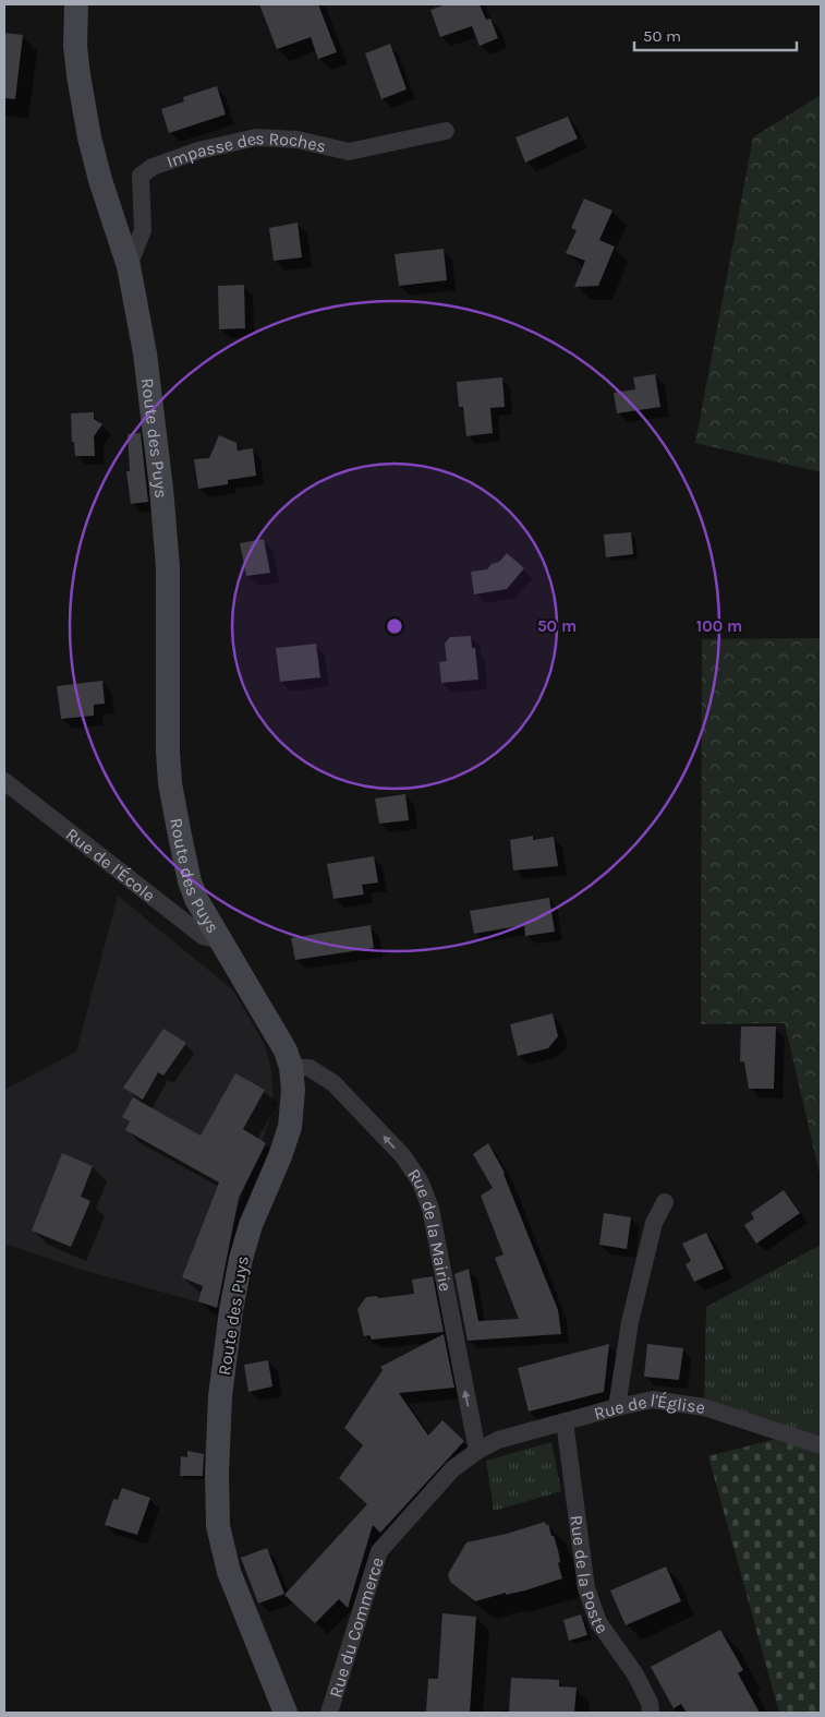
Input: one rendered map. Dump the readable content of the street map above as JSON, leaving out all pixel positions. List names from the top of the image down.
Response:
{
  "streets": {
    "main road": ["Route des Puys"],
    "street": [
      "Impasse des Roches",
      "Rue de l'École",
      "Rue de la Mairie",
      "Rue de l'Église",
      "Rue de la Poste",
      "Rue du Commerce"
    ]
  },
  "crossings": [
    ["Impasse des Roches", "Route des Puys"],
    ["Route des Puys", "Rue de l'École"],
    ["Route des Puys", "Rue de la Mairie"],
    ["Rue de la Mairie", "Rue de l'Église"],
    ["Rue de la Mairie", "Rue du Commerce"],
    ["Rue de l'Église", "Rue de la Poste"],
    ["Rue de l'Église", "Rue du Commerce"]
  ],
  "one_way": ["Rue de la Mairie"],
  "scale_bar": "50 m",
  "rings": ["50 m", "100 m"]
}
